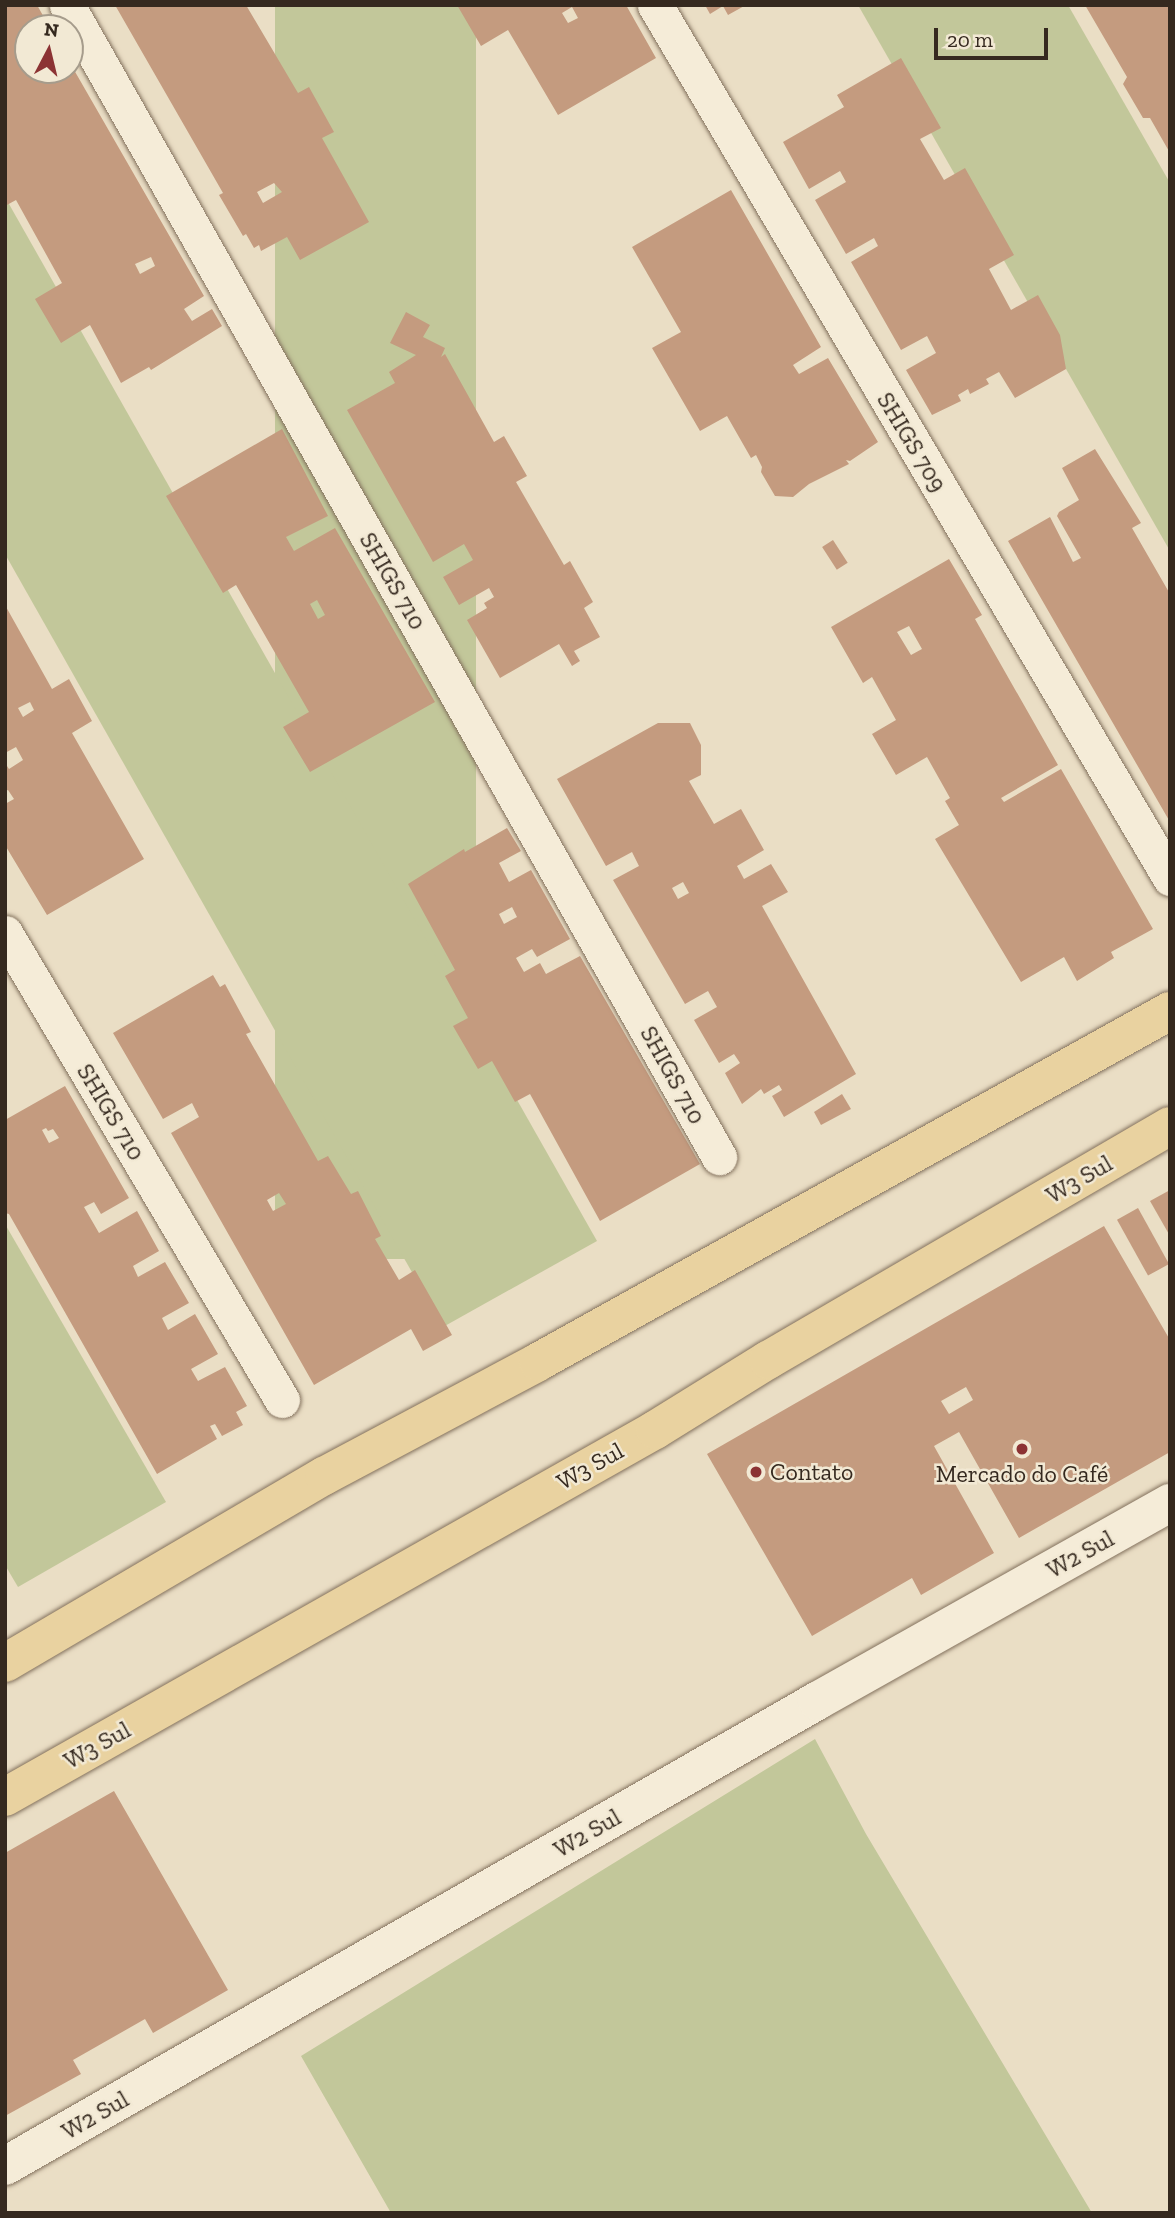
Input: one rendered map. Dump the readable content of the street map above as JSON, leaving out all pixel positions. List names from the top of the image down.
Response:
{
  "streets": {
    "main road": ["W3 Sul"],
    "street": ["SHIGS 709", "SHIGS 710", "W2 Sul"]
  },
  "places": ["Mercado do Café", "Contato"],
  "scale_bar": "20 m",
  "north": "top"
}
